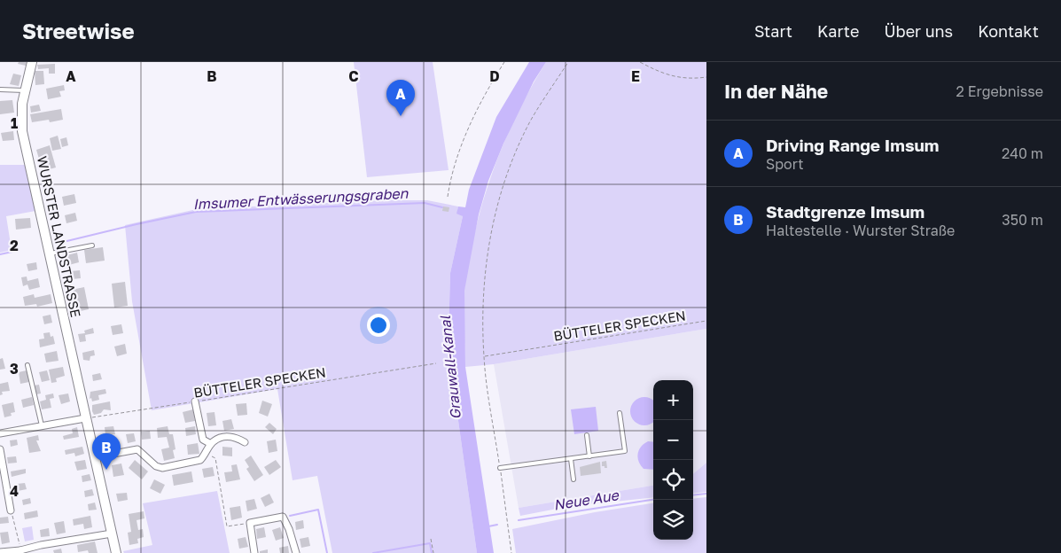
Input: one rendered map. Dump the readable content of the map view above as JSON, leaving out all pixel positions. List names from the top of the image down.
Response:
{
  "streets": {
    "main road": ["WURSTER LANDSTRASSE"],
    "path": ["BÜTTELER SPECKEN"]
  },
  "crossings": [
    ["WURSTER LANDSTRASSE", "BÜTTELER SPECKEN"]
  ],
  "water": ["Imsumer Entwässerungsgraben", "Grauwall-Kanal", "Neue Aue"],
  "page": {
    "header": "Streetwise",
    "nav": [
      "Start",
      "Karte",
      "Über uns",
      "Kontakt"
    ],
    "heading": ["In der Nähe", "2 Ergebnisse"],
    "pins": ["A", "B"],
    "list": [
      {
        "mark": "A",
        "name": "Driving Range Imsum",
        "note": "Sport",
        "value": "240 m"
      },
      {
        "mark": "B",
        "name": "Stadtgrenze Imsum",
        "note": "Haltestelle · Wurster Straße",
        "value": "350 m"
      }
    ],
    "map_buttons": ["+", "−"]
  },
  "grid": {
    "columns": [
      "A",
      "B",
      "C",
      "D",
      "E"
    ],
    "rows": [
      "1",
      "2",
      "3",
      "4"
    ]
  }
}
